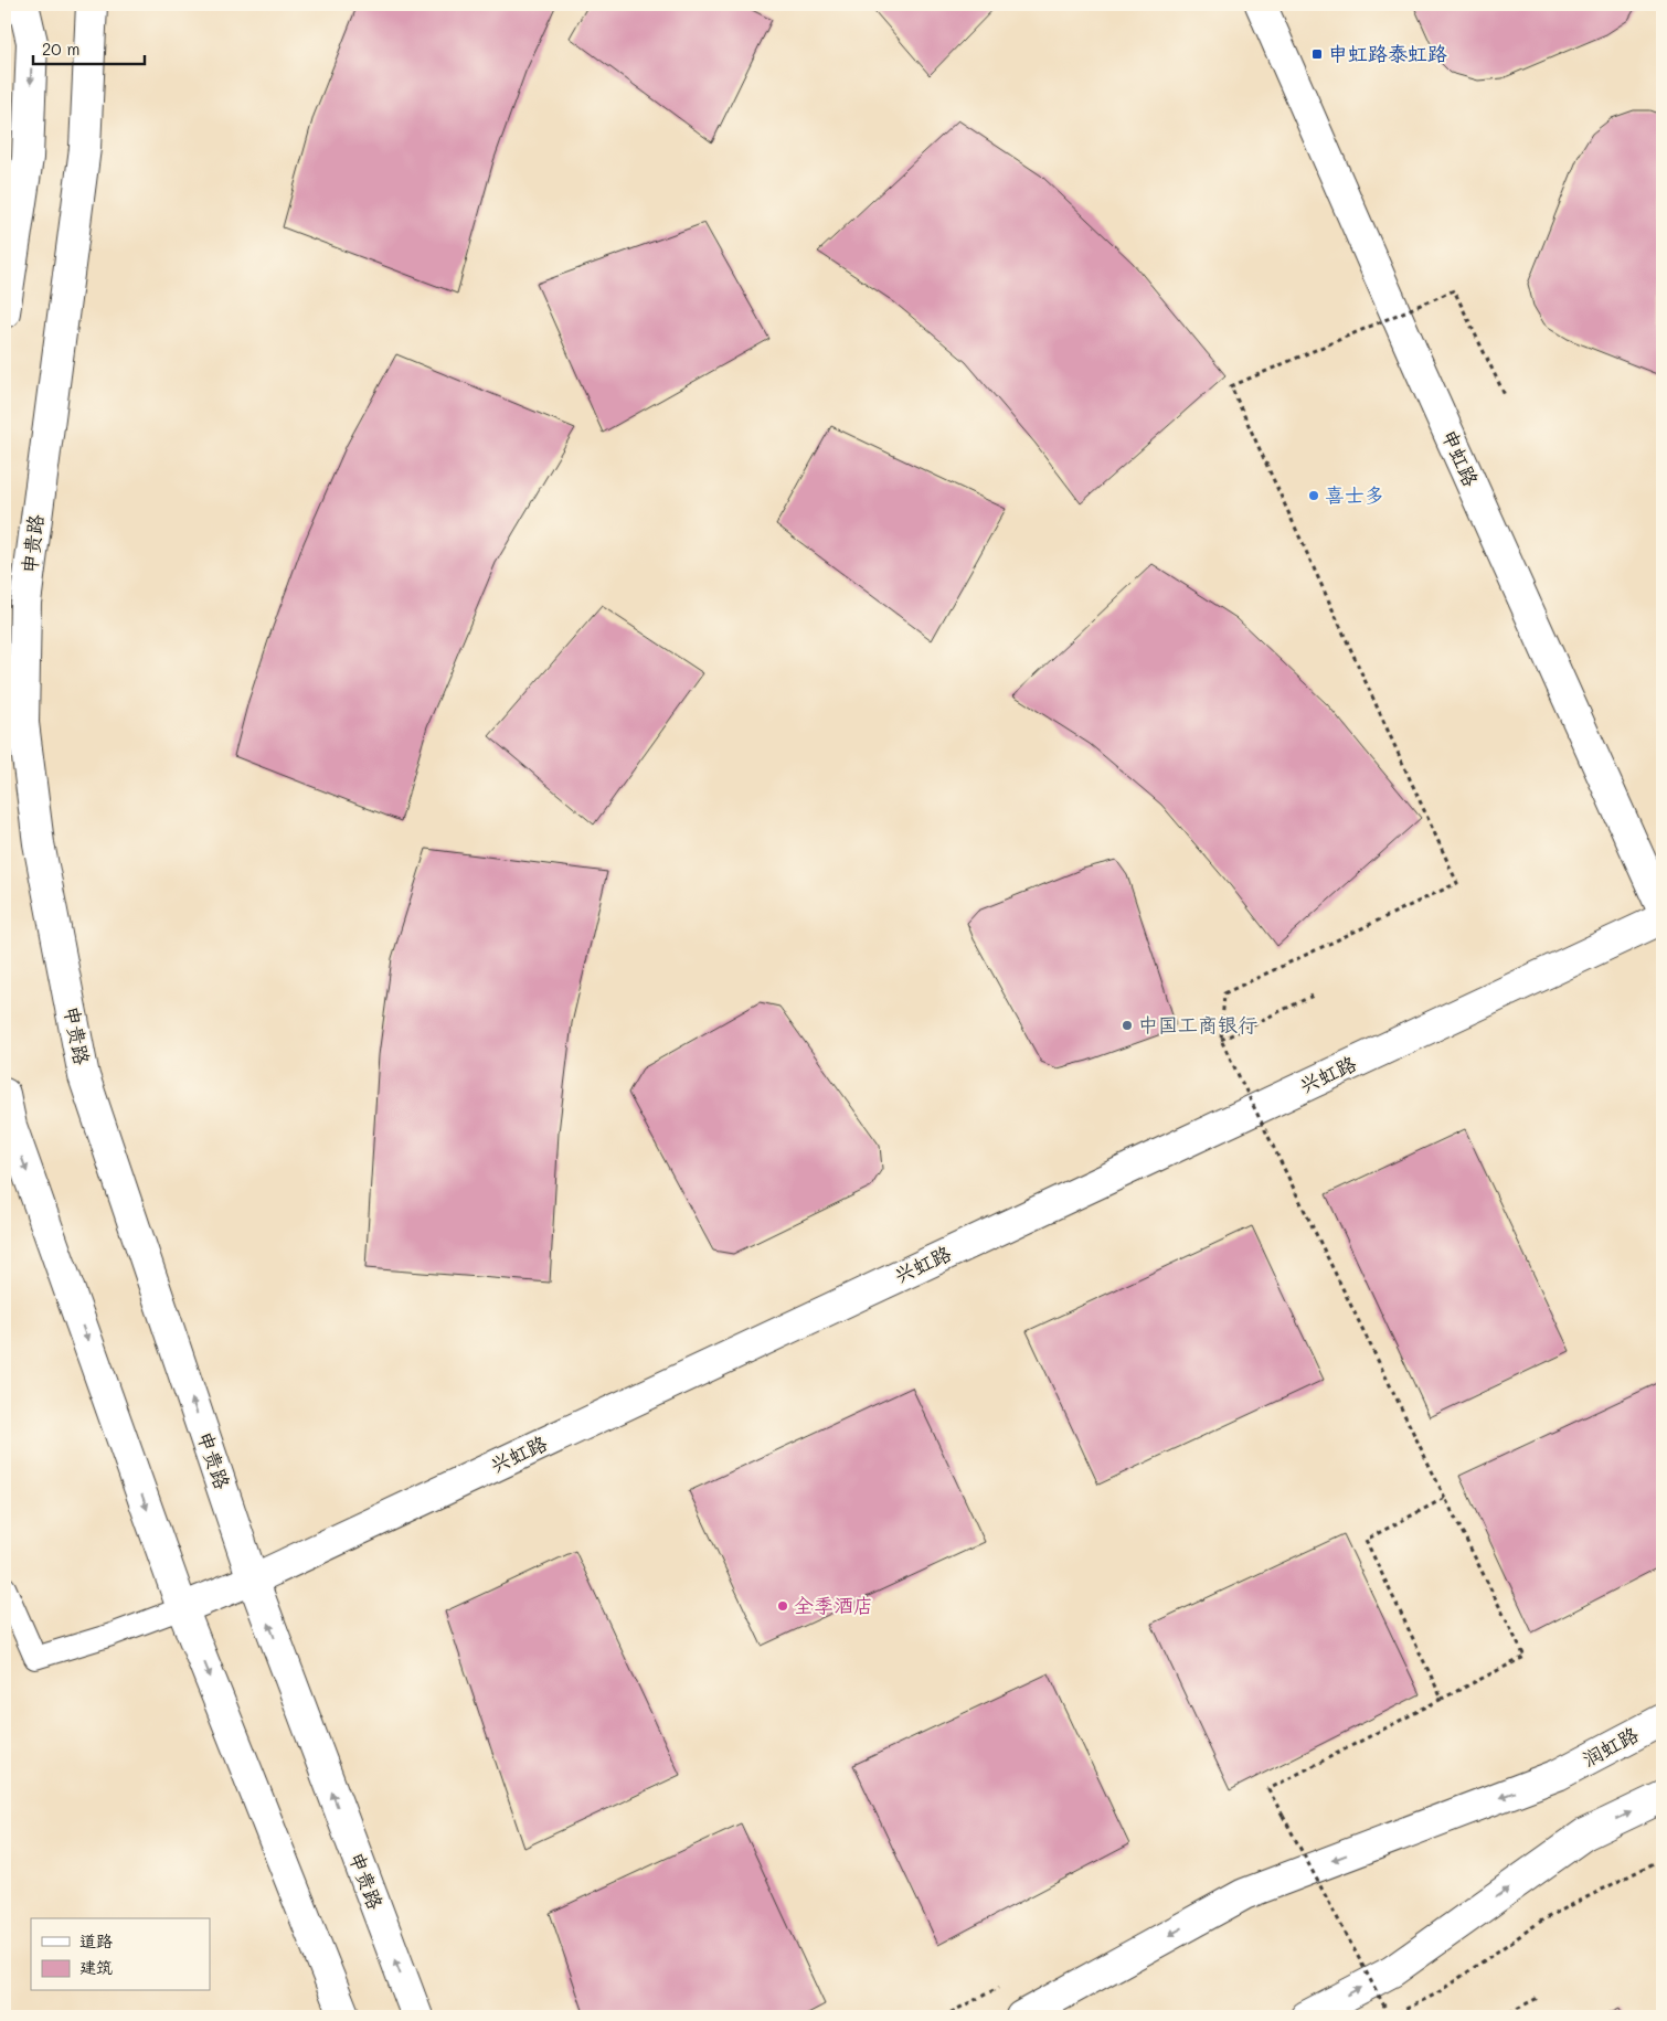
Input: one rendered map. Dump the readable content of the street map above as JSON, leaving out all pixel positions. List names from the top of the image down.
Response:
{
  "streets": {
    "main road": [
      "申虹路",
      "申贵路",
      "兴虹路",
      "润虹路"
    ]
  },
  "crossings": [
    ["申贵路", "兴虹路"]
  ],
  "places": {
    "transit": ["申虹路泰虹路"],
    "other": ["喜士多", "中国工商银行", "全季酒店"]
  },
  "legend": ["道路", "建筑"],
  "scale_bar": "20 m"
}
